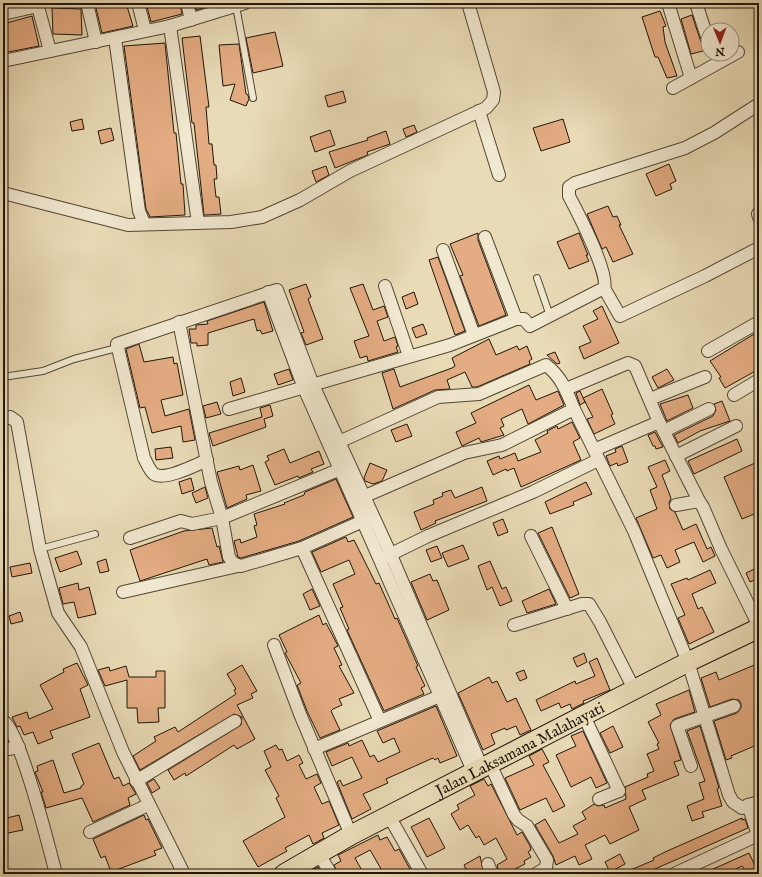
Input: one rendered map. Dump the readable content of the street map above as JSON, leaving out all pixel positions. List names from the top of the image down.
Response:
{
  "streets": {
    "highway": ["Jalan Laksamana Malahayati"]
  },
  "north": "bottom"
}
